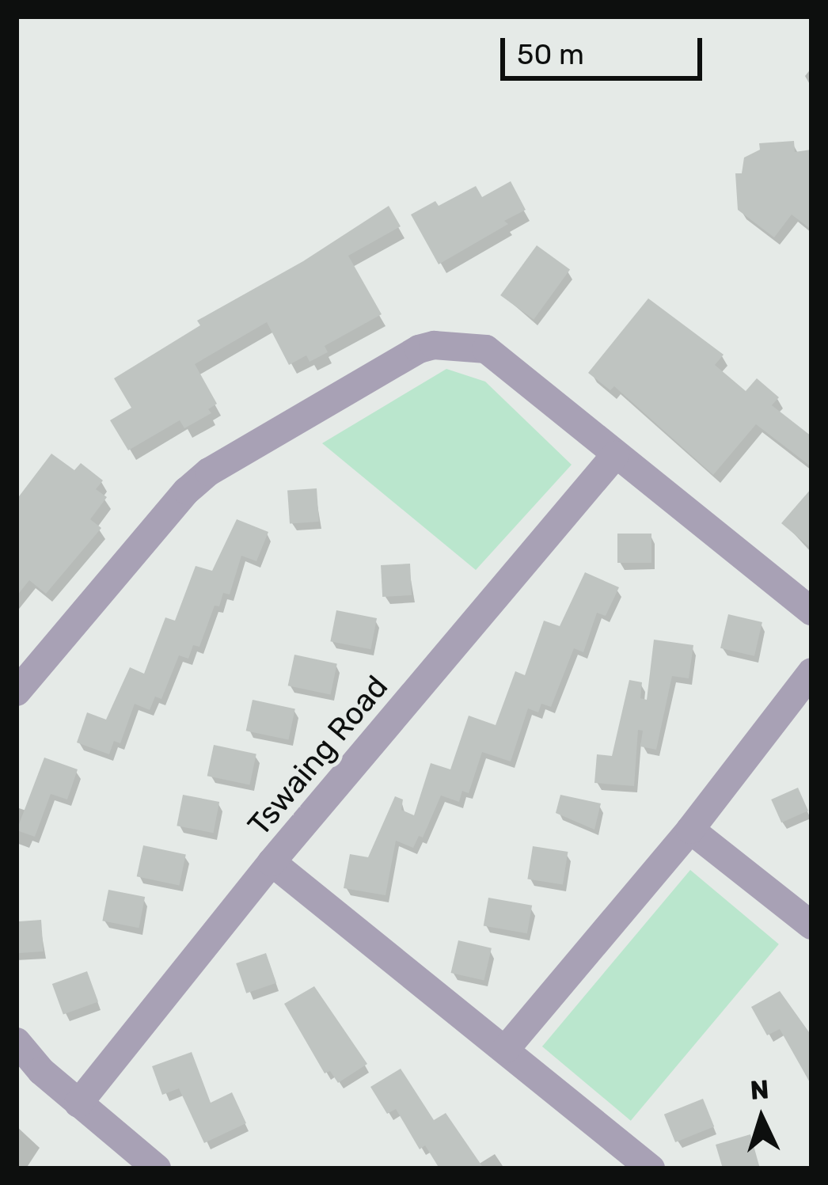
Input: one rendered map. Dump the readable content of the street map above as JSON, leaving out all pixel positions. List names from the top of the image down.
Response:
{
  "streets": {
    "street": ["Tswaing Road"]
  },
  "scale_bar": "50 m",
  "north": "top"
}
